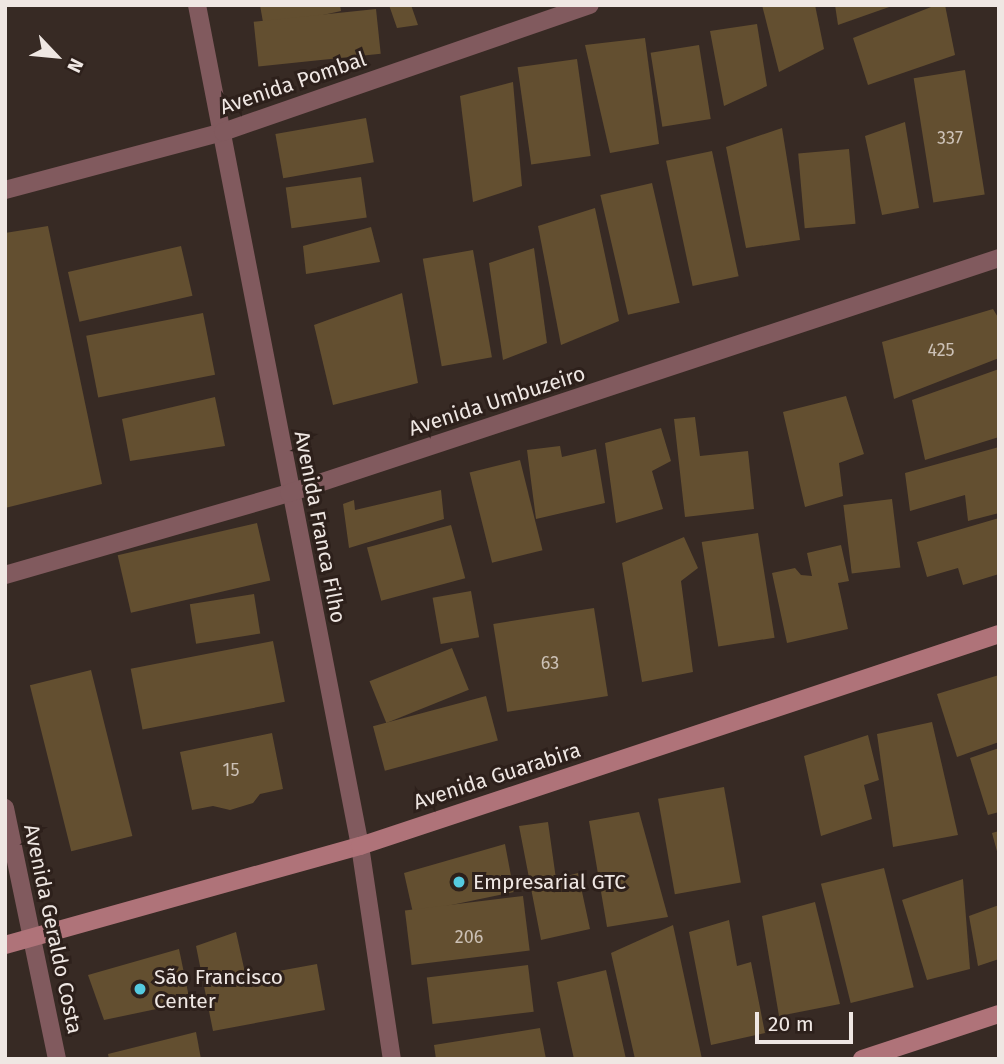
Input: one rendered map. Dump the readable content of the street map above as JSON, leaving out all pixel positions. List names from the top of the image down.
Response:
{
  "streets": {
    "main road": ["Avenida Guarabira"],
    "street": [
      "Avenida Pombal",
      "Avenida Umbuzeiro",
      "Avenida Franca Filho",
      "Avenida Geraldo Costa"
    ]
  },
  "crossings": [
    ["Avenida Pombal", "Avenida Franca Filho"],
    ["Avenida Umbuzeiro", "Avenida Franca Filho"],
    ["Avenida Franca Filho", "Avenida Guarabira"],
    ["Avenida Guarabira", "Avenida Geraldo Costa"]
  ],
  "places": ["Empresarial GTC", "São Francisco Center"],
  "house_numbers": [
    "337",
    "425",
    "63",
    "15",
    "206"
  ],
  "scale_bar": "20 m",
  "north": "bottom right"
}
